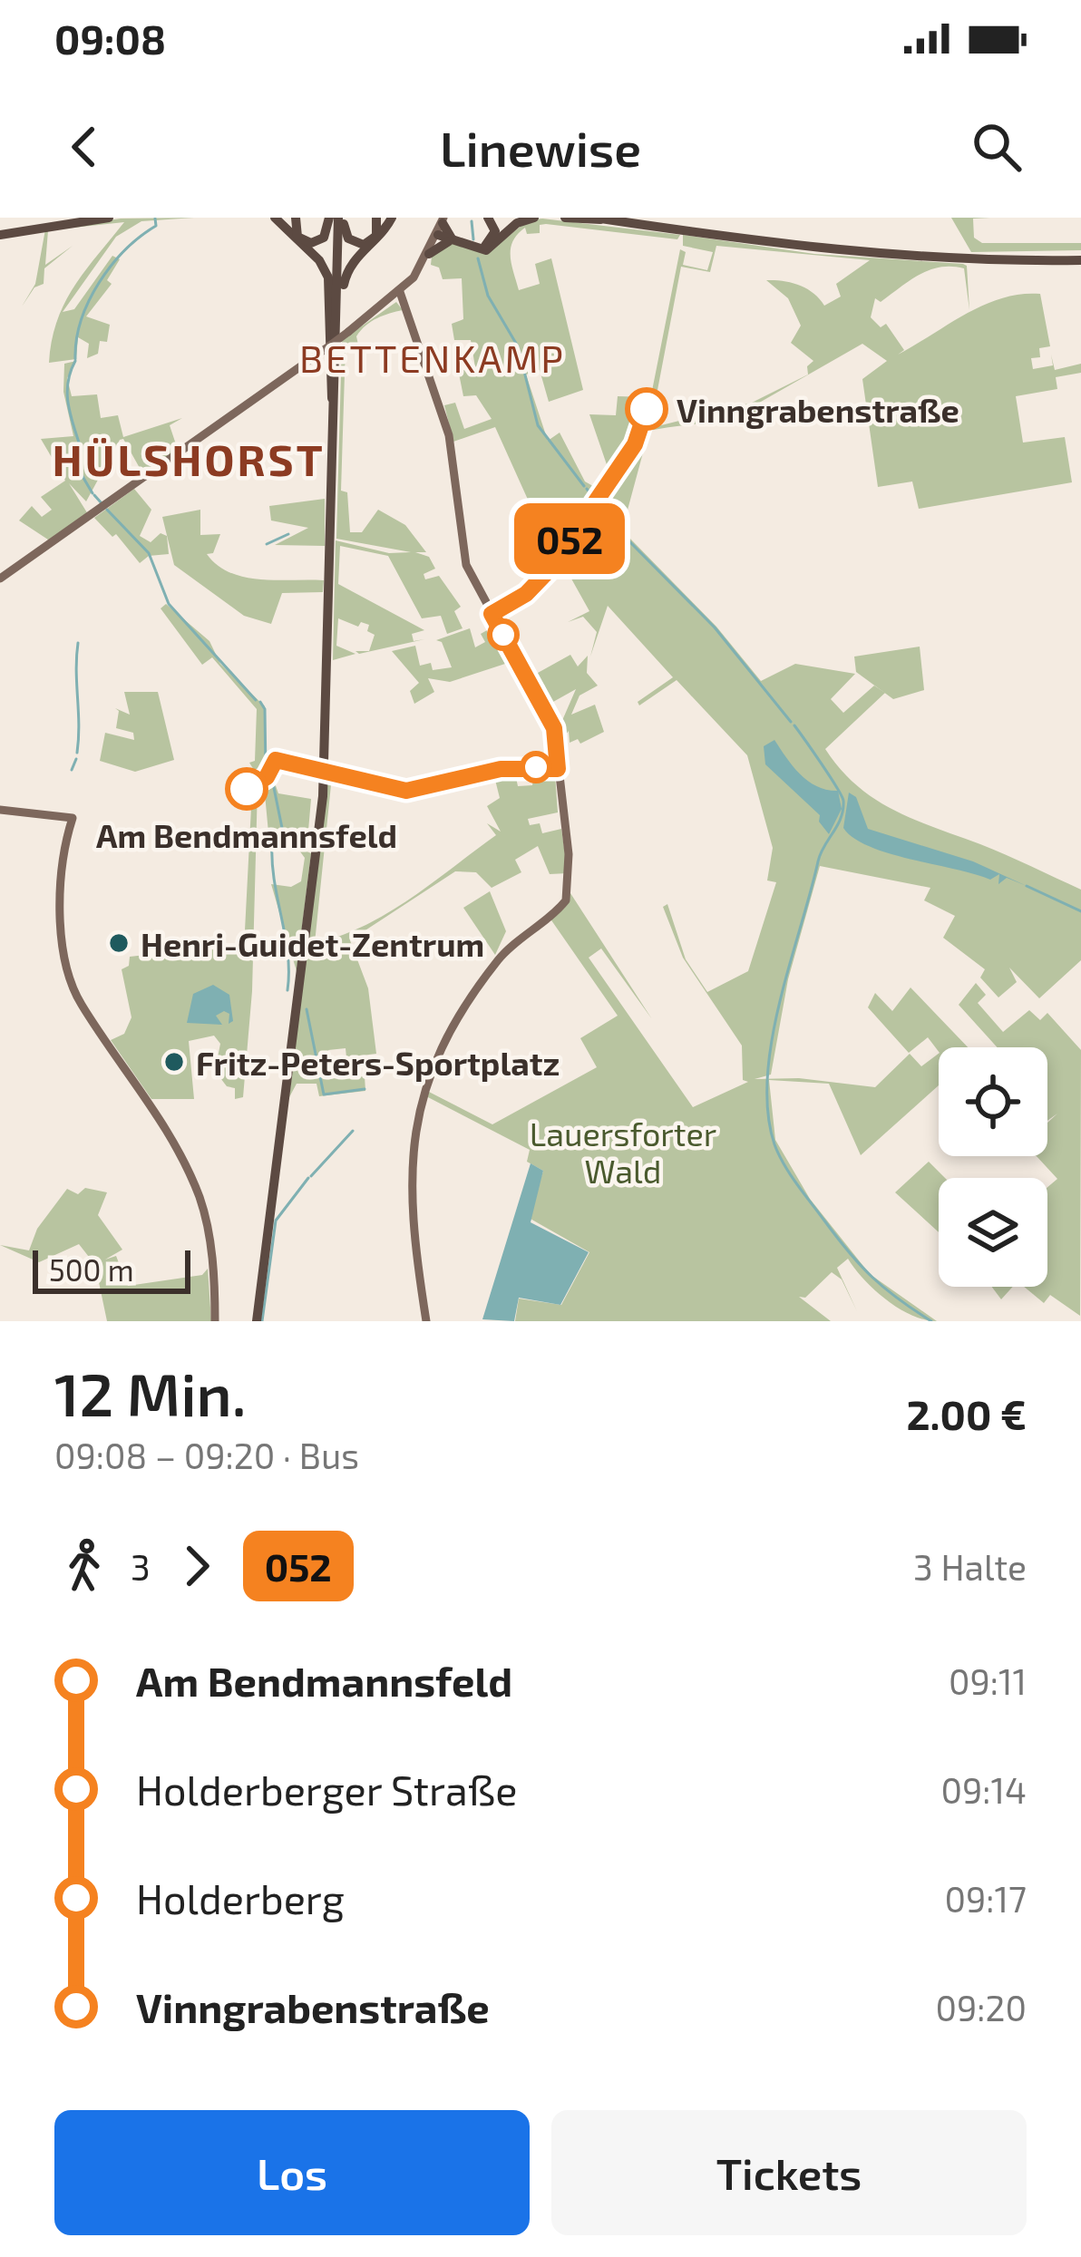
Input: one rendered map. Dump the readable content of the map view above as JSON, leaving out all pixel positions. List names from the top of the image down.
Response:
{
  "districts": ["BETTENKAMP", "HÜLSHORST"],
  "parks": ["Lauersforter Wald"],
  "places": [
    "Vinngrabenstraße",
    "Am Bendmannsfeld",
    "Henri-Guidet-Zentrum",
    "Fritz-Peters-Sportplatz"
  ],
  "lines": ["bus line 052"],
  "scale_bar": "500 m",
  "page": {
    "status": "09:08",
    "header": "Linewise",
    "on_map": "052",
    "scale": "500 m",
    "heading": ["12 Min.", "09:08 – 09:20 · Bus", "2.00 €"],
    "legs": ["3", "052", "3 Halte"],
    "list": [
      {
        "name": "Am Bendmannsfeld",
        "value": "09:11"
      },
      {
        "name": "Holderberger Straße",
        "value": "09:14"
      },
      {
        "name": "Holderberg",
        "value": "09:17"
      },
      {
        "name": "Vinngrabenstraße",
        "value": "09:20"
      }
    ],
    "buttons": ["Los", "Tickets"]
  }
}
